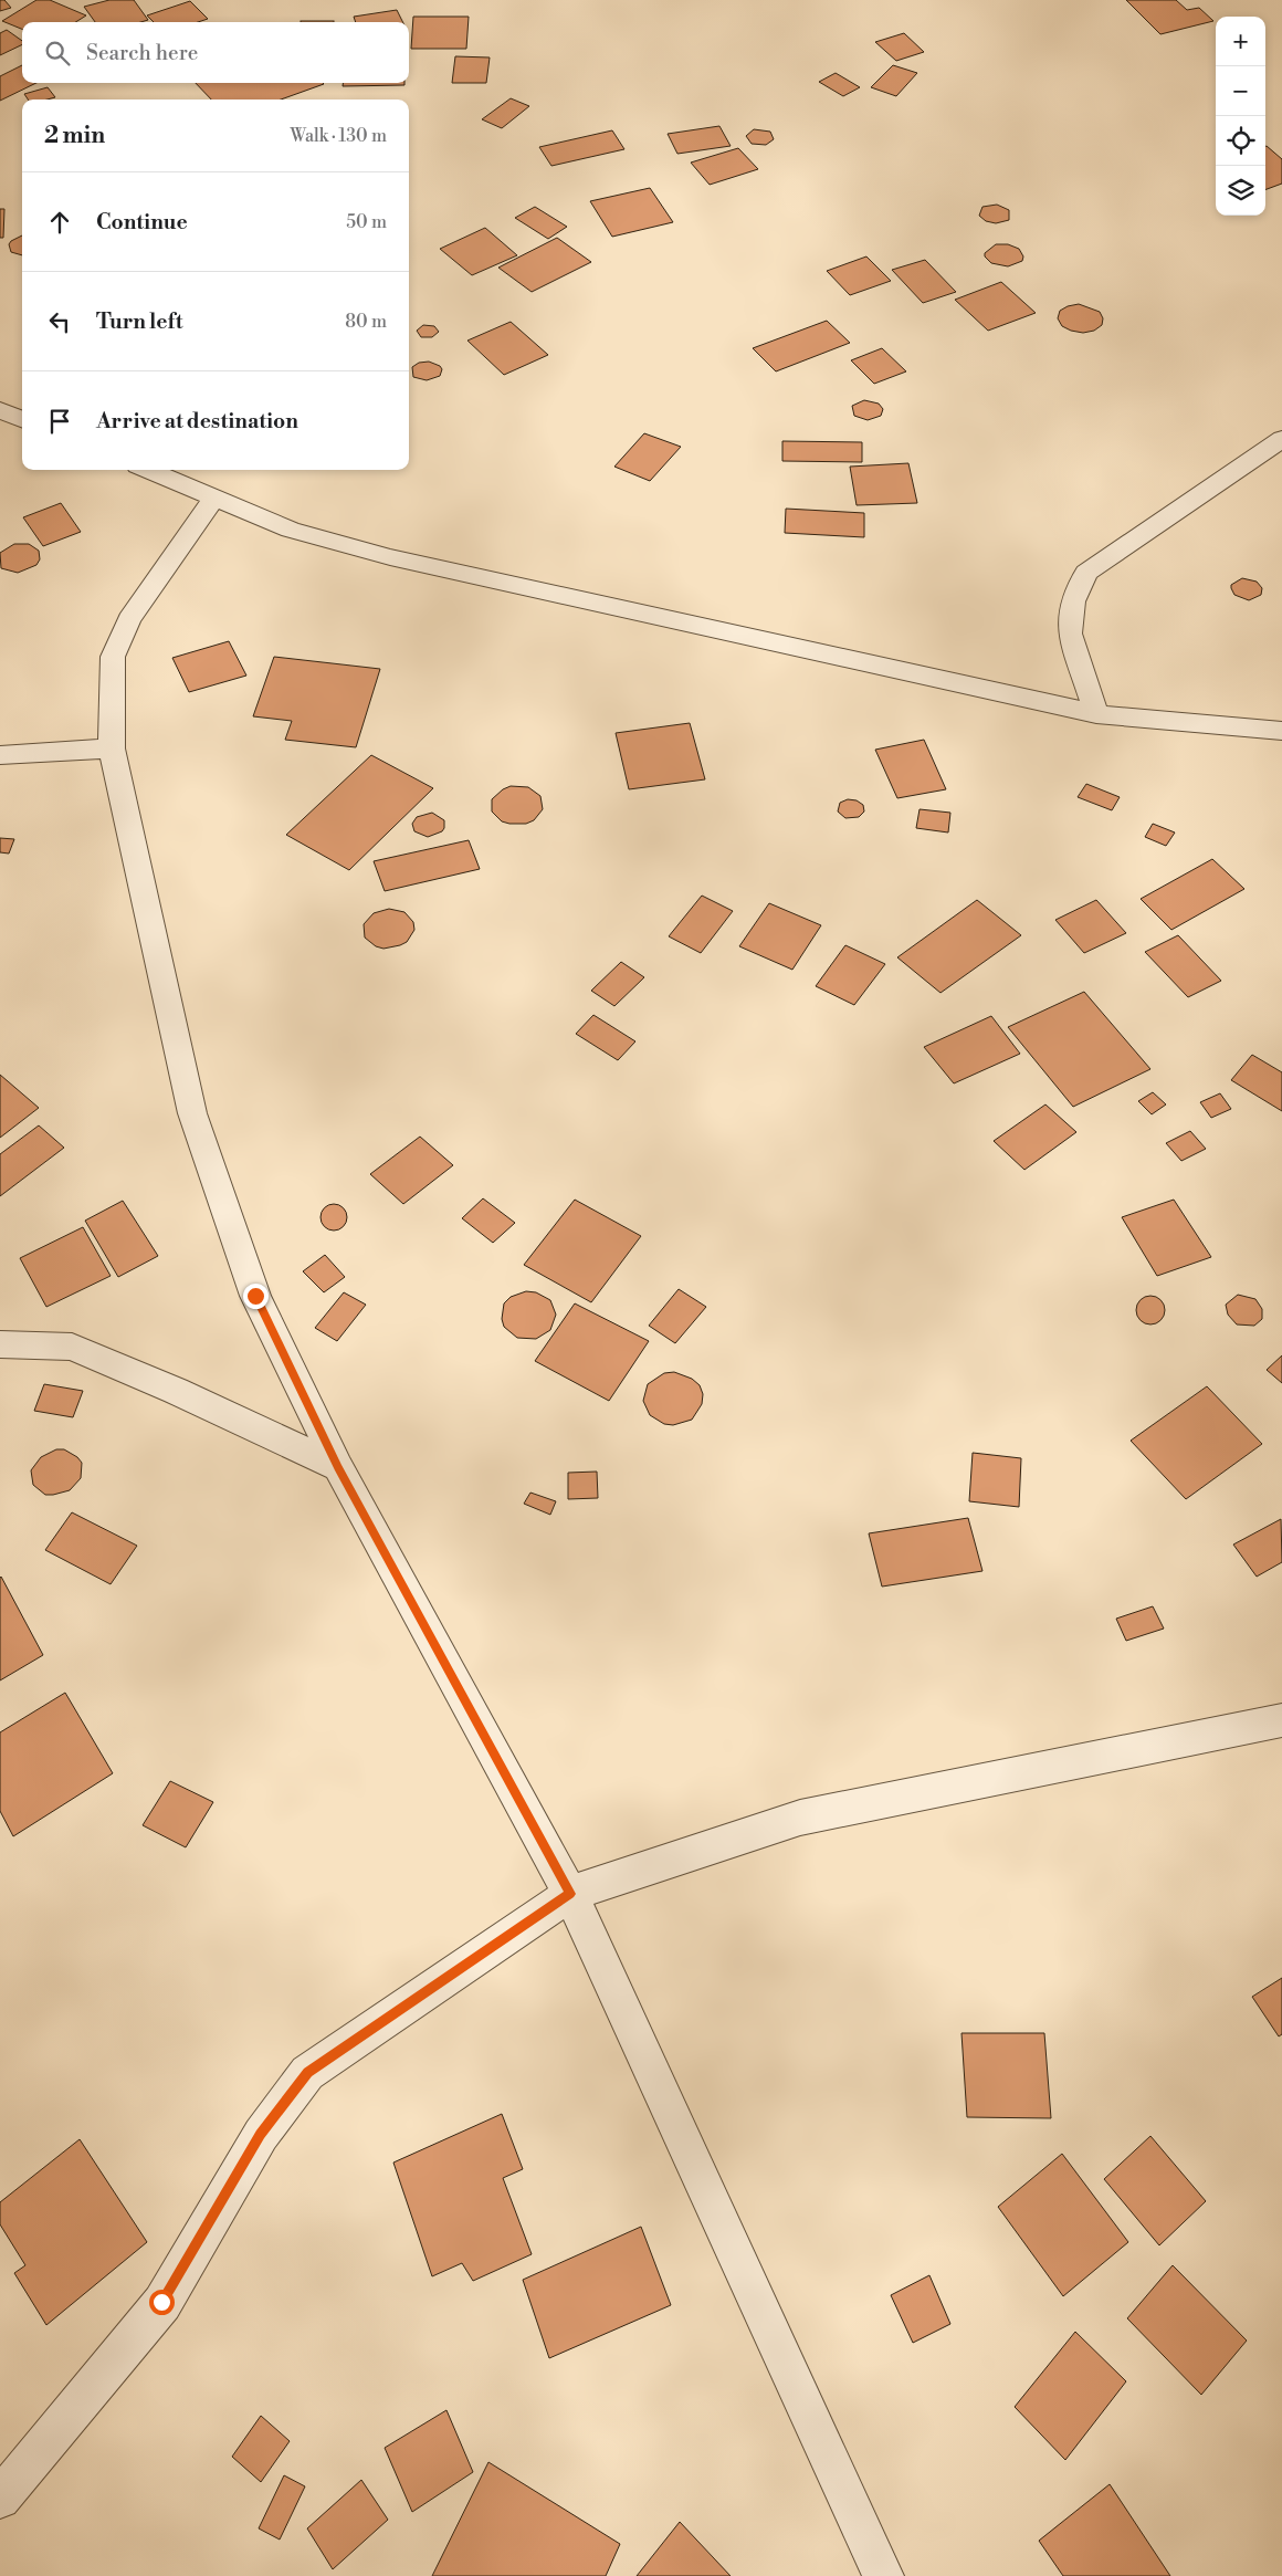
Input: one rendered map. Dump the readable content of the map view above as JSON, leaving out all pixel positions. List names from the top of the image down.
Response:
{
  "page": {
    "map_buttons": ["+", "−"],
    "search": "Search here",
    "heading": ["2 min", "Walk · 130 m"],
    "list": [
      ["Continue", "50 m"],
      ["Turn left", "80 m"],
      "Arrive at destination"
    ]
  }
}
